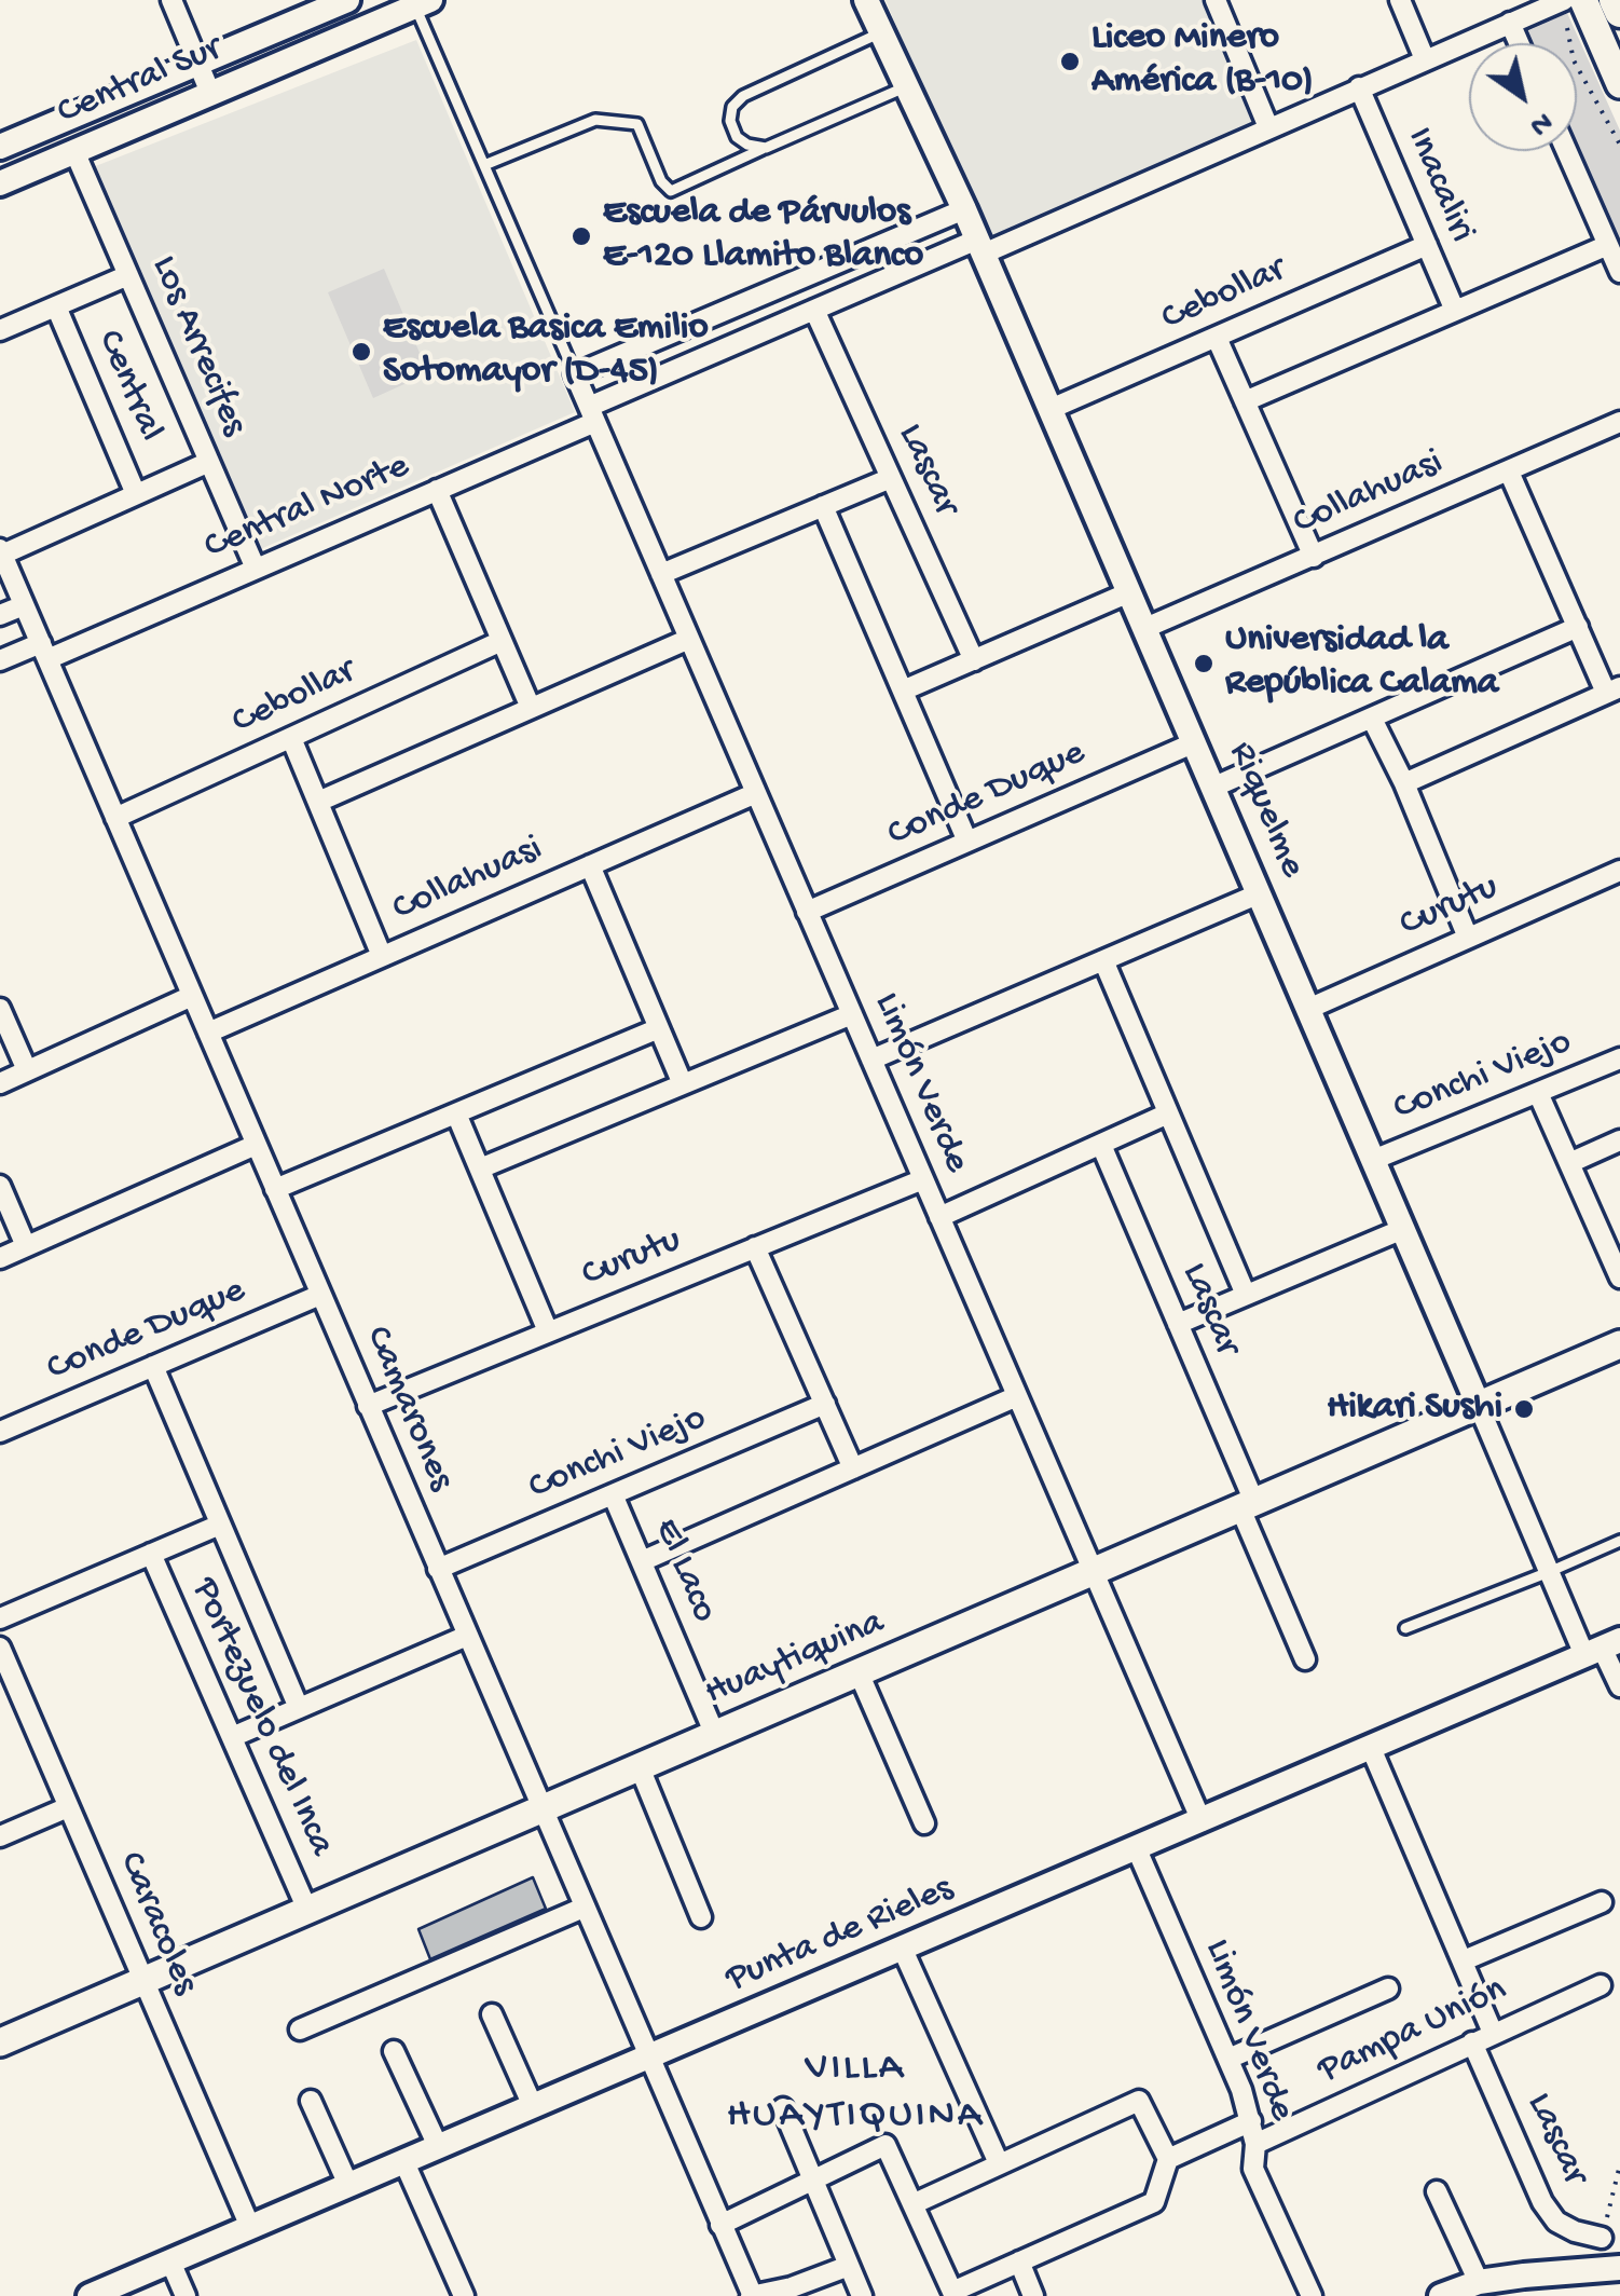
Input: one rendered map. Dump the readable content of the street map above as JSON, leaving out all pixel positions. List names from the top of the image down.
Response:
{
  "streets": {
    "main road": ["Huaytiquina"],
    "street": [
      "Central Sur",
      "Inacaliri",
      "Cebollar",
      "Los Arrecifes",
      "Central",
      "Lascar",
      "Collahuasi",
      "Central Norte",
      "Conde Duque",
      "Riquelme",
      "Curutu",
      "Conchi Viejo",
      "Limón Verde",
      "Camarones",
      "El Laco",
      "Portezuelo del Inca",
      "Caracoles",
      "Punta de Rieles",
      "Pampa Unión"
    ]
  },
  "crossings": [
    ["Central Sur", "Los Arrecifes"],
    ["Inacaliri", "Cebollar"],
    ["Inacaliri", "Central Norte"],
    ["Cebollar", "Riquelme"],
    ["Cebollar", "Camarones"],
    ["Los Arrecifes", "Central Norte"],
    ["Lascar", "Central Norte"],
    ["Lascar", "Huaytiquina"],
    ["Lascar", "Pampa Unión"],
    ["Collahuasi", "Riquelme"],
    ["Collahuasi", "Limón Verde"],
    ["Collahuasi", "Camarones"],
    ["Central Norte", "Riquelme"],
    ["Central Norte", "Limón Verde"],
    ["Central Norte", "Camarones"],
    ["Conde Duque", "Riquelme"],
    ["Conde Duque", "Limón Verde"],
    ["Conde Duque", "Camarones"],
    ["Conde Duque", "Portezuelo del Inca"],
    ["Riquelme", "Curutu"],
    ["Riquelme", "Conchi Viejo"],
    ["Riquelme", "Huaytiquina"],
    ["Riquelme", "Punta de Rieles"],
    ["Curutu", "Limón Verde"],
    ["Curutu", "Camarones"],
    ["Conchi Viejo", "Camarones"],
    ["Conchi Viejo", "El Laco"],
    ["Limón Verde", "Huaytiquina"],
    ["Limón Verde", "Punta de Rieles"],
    ["Limón Verde", "Pampa Unión"],
    ["Camarones", "Huaytiquina"],
    ["Camarones", "Punta de Rieles"],
    ["El Laco", "Huaytiquina"],
    ["Huaytiquina", "Portezuelo del Inca"],
    ["Huaytiquina", "Caracoles"],
    ["Caracoles", "Punta de Rieles"]
  ],
  "districts": ["VILLA HUAYTIQUINA"],
  "places": [
    "Liceo Minero América (B-10)",
    "Escuela de Párvulos E-120 Llamito Blanco",
    "Escuela Basica Emilio Sotomayor (D-45)",
    "Universidad la República Calama",
    "Hikari Sushi"
  ],
  "north": "bottom right"
}
